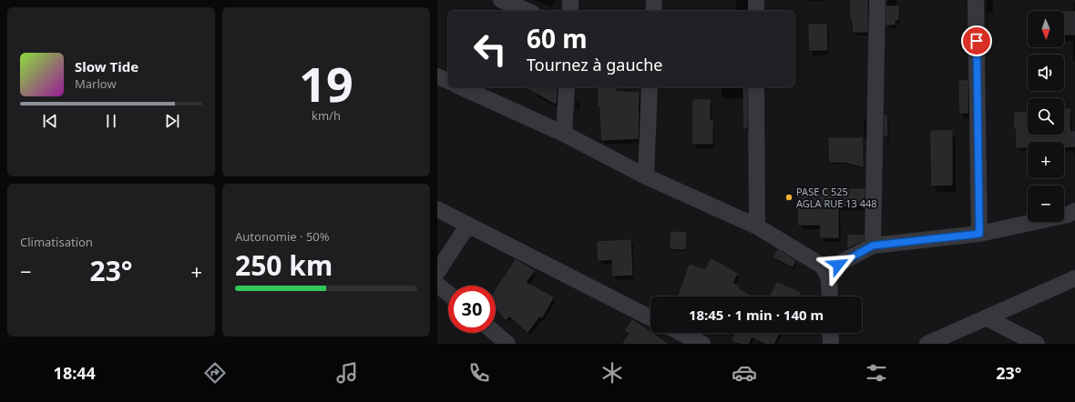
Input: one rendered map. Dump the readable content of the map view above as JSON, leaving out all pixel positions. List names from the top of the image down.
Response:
{
  "places": ["PASE C 525 AGLA RUE 13 448"],
  "north": "bottom",
  "page": {
    "tile": [
      ["19", "km/h"],
      "Climatisation",
      ["Autonomie · 50%", "250 km"]
    ],
    "map_buttons": ["+", "−"],
    "turn": ["60 m", "Tournez à gauche"],
    "song": ["Slow Tide", "Marlow"],
    "heat": ["−", "23°", "+"],
    "limit": "30",
    "trip": "18:45 · 1 min · 140 m",
    "tabs": ["18:44", "23°"]
  }
}
